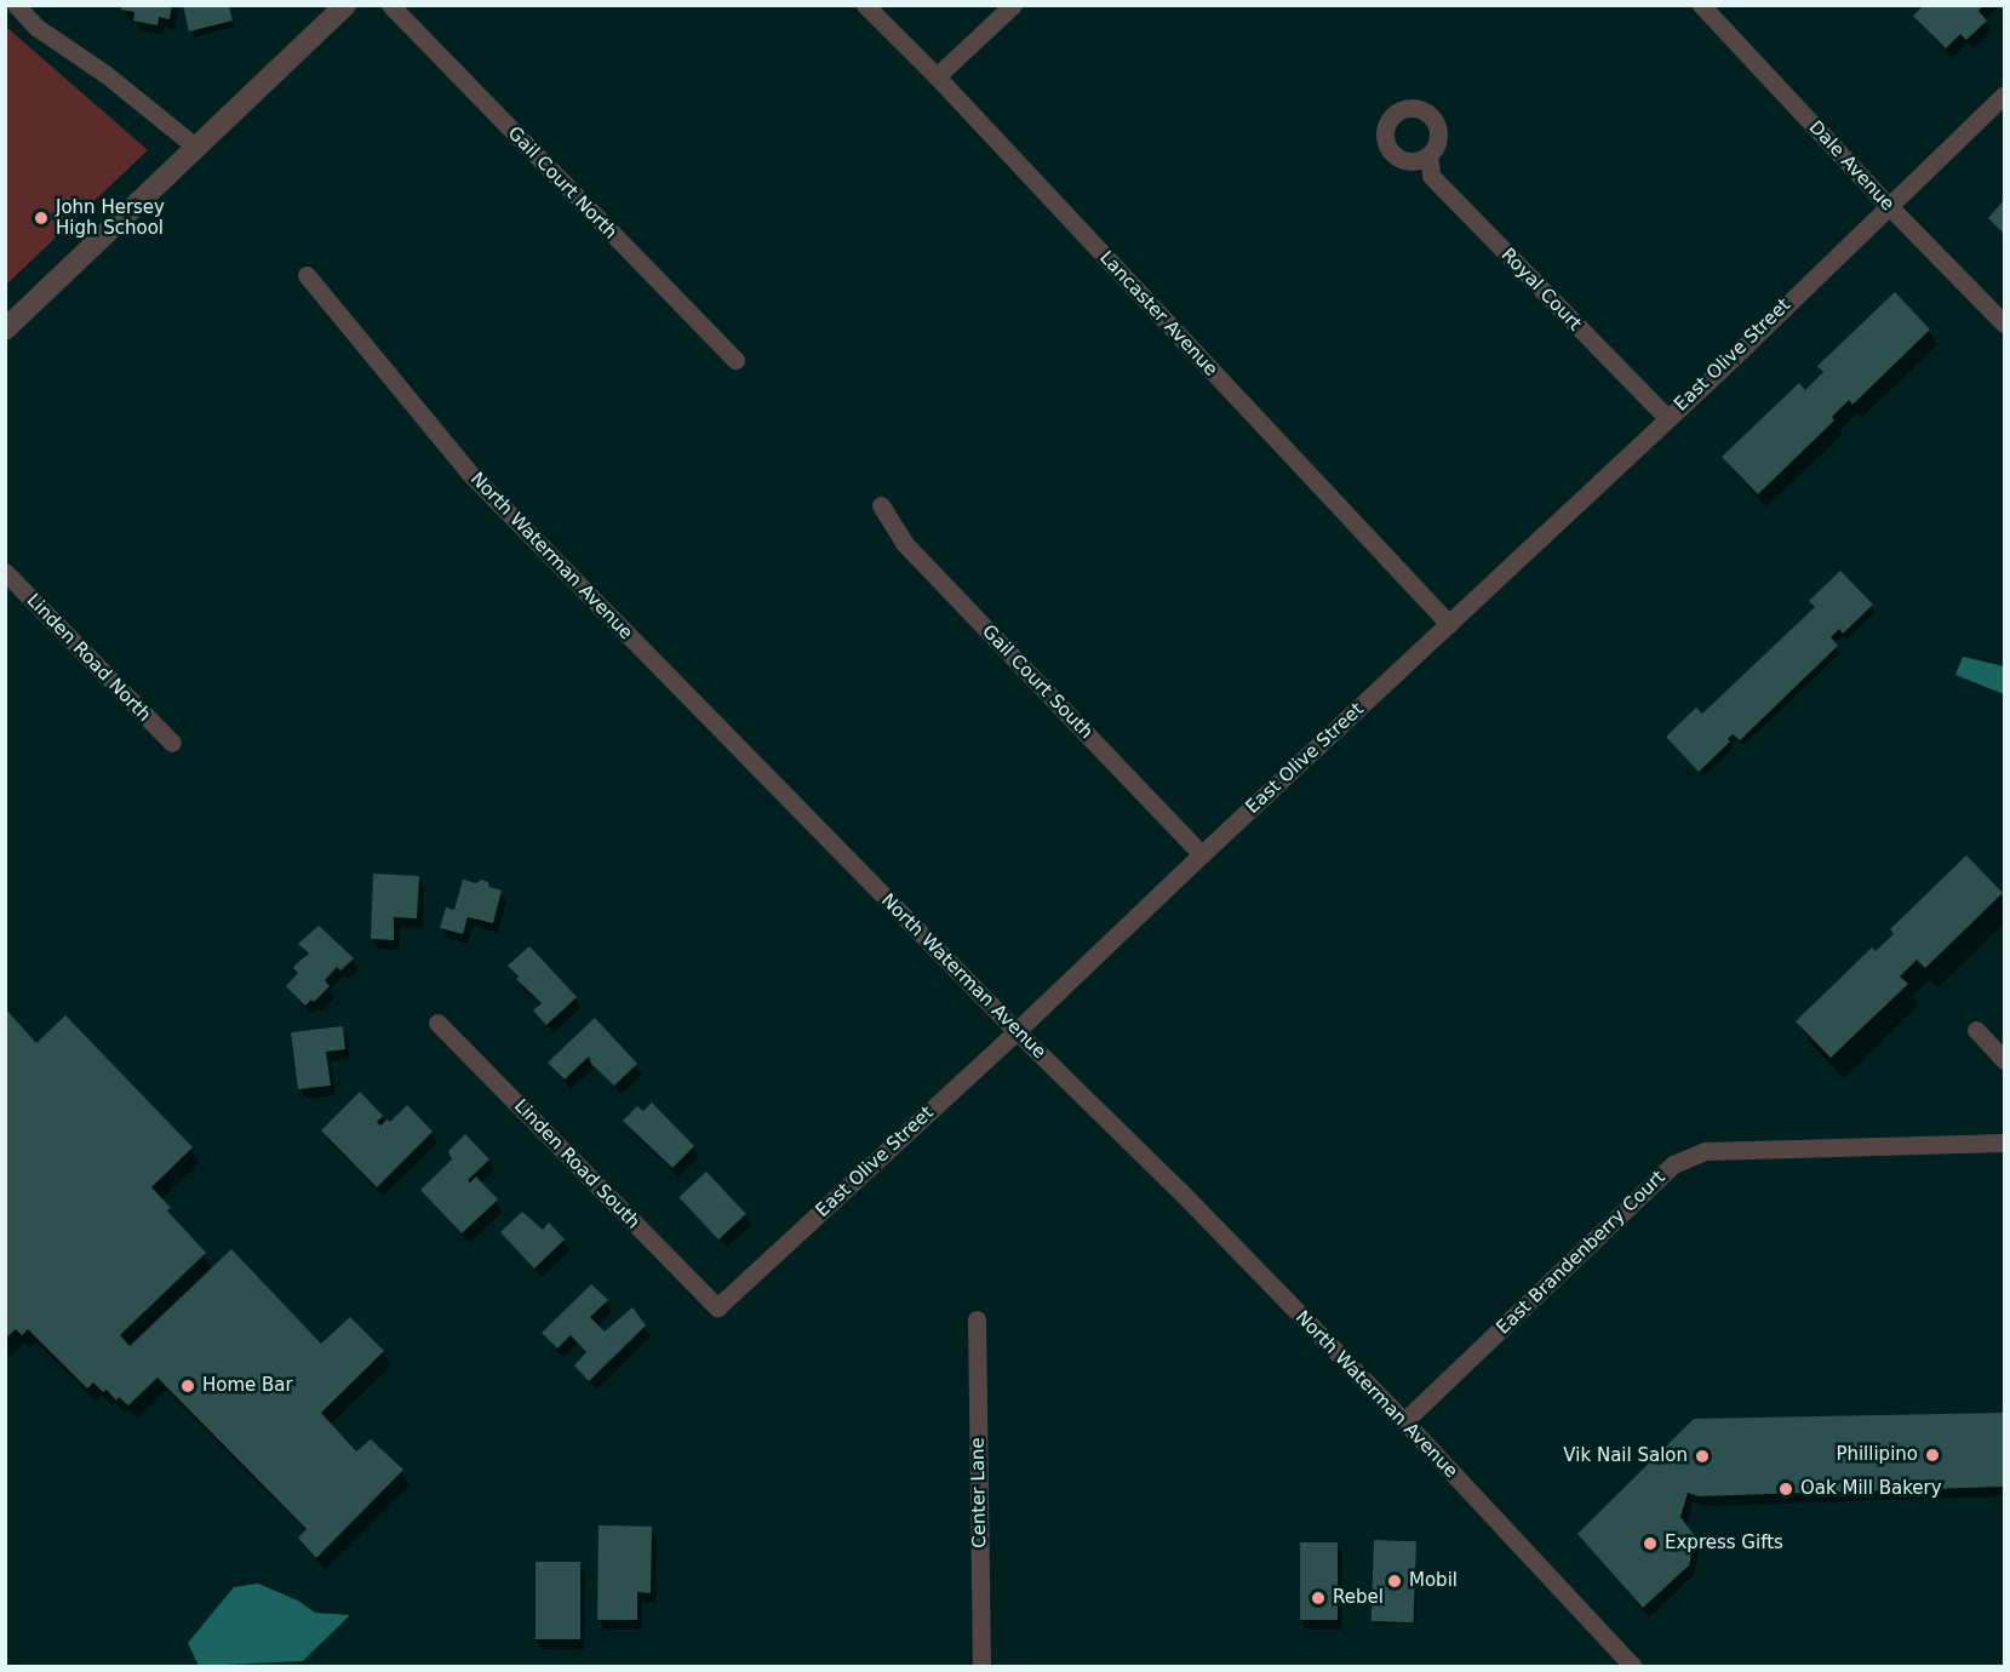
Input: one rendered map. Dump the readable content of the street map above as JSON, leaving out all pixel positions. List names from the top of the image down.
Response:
{
  "streets": {
    "street": [
      "Dale Avenue",
      "Gail Court North",
      "Royal Court",
      "Lancaster Avenue",
      "East Olive Street",
      "North Waterman Avenue",
      "Linden Road North",
      "Gail Court South",
      "Linden Road South",
      "East Brandenberry Court",
      "Center Lane"
    ]
  },
  "crossings": [
    ["Dale Avenue", "East Olive Street"],
    ["Royal Court", "East Olive Street"],
    ["Lancaster Avenue", "East Olive Street"],
    ["East Olive Street", "North Waterman Avenue"],
    ["East Olive Street", "Gail Court South"],
    ["East Olive Street", "Linden Road South"],
    ["North Waterman Avenue", "East Brandenberry Court"]
  ],
  "places": [
    "John Hersey High School",
    "Home Bar",
    "Phillipino",
    "Vik Nail Salon",
    "Oak Mill Bakery",
    "Express Gifts",
    "Mobil",
    "Rebel"
  ]
}
